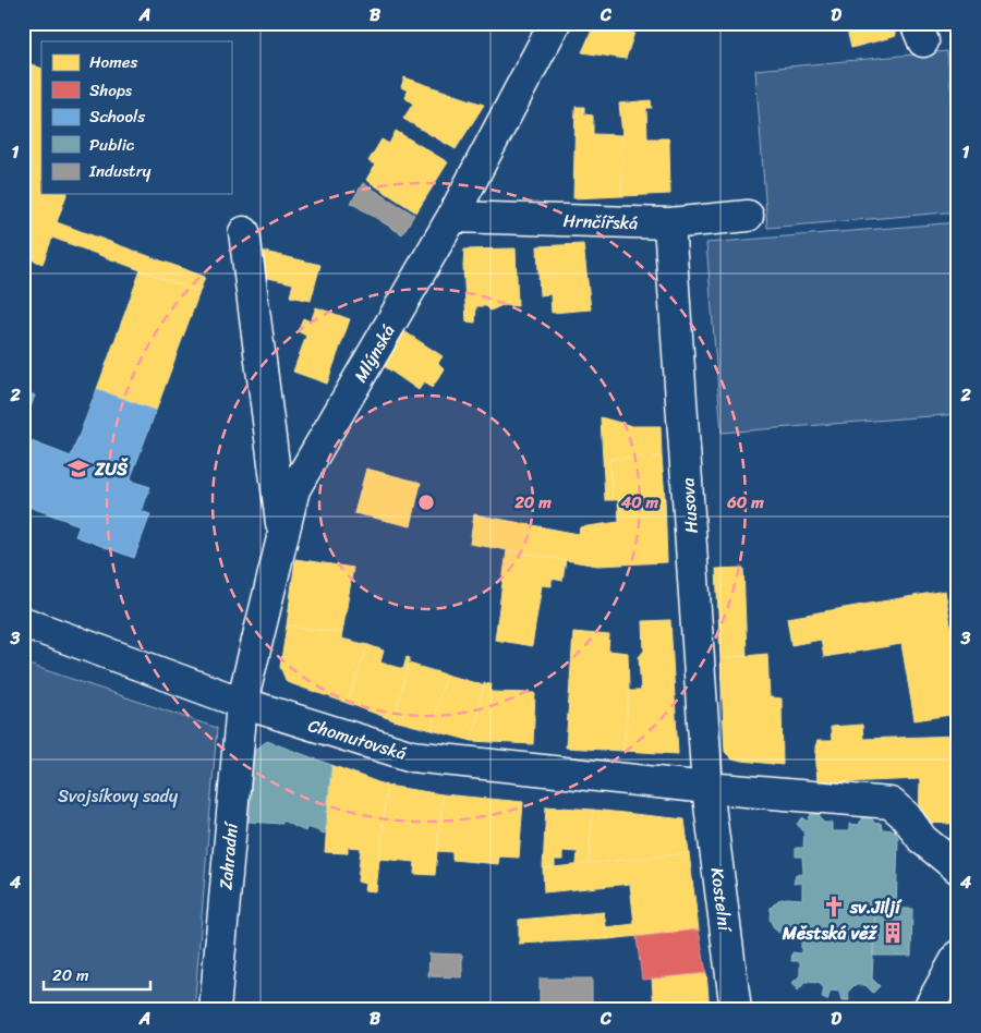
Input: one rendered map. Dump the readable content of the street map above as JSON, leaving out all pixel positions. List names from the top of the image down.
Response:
{
  "streets": {
    "street": [
      "Hrnčířská",
      "Mlýnská",
      "Husova",
      "Chomutovská",
      "Zahradní",
      "Kostelní"
    ]
  },
  "crossings": [
    ["Hrnčířská", "Mlýnská"],
    ["Hrnčířská", "Husova"],
    ["Mlýnská", "Chomutovská"],
    ["Mlýnská", "Zahradní"],
    ["Husova", "Chomutovská"],
    ["Husova", "Kostelní"],
    ["Chomutovská", "Zahradní"],
    ["Chomutovská", "Kostelní"]
  ],
  "parks": ["Svojsíkovy sady"],
  "places": {
    "school or university": ["ZUŠ"],
    "church": ["sv.Jiljí"],
    "building": ["Městská věž"]
  },
  "legend": [
    "Homes",
    "Shops",
    "Schools",
    "Public",
    "Industry"
  ],
  "scale_bar": "20 m",
  "grid": {
    "columns": [
      "A",
      "B",
      "C",
      "D"
    ],
    "rows": [
      "1",
      "2",
      "3",
      "4"
    ]
  },
  "rings": ["20 m", "40 m", "60 m"]
}
